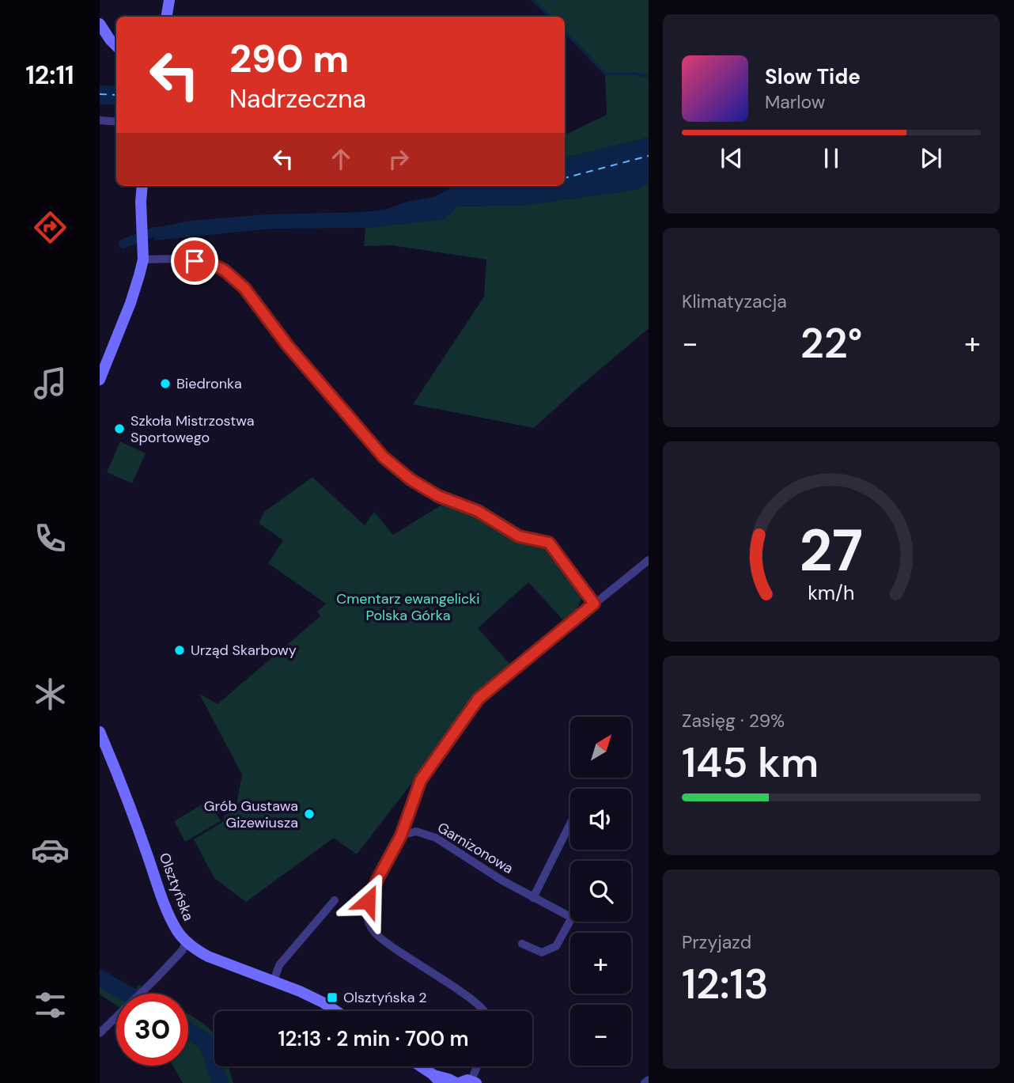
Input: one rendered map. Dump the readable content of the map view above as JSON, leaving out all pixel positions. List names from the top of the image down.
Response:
{
  "streets": {
    "street": ["Garnizonowa", "Olsztyńska"]
  },
  "parks": ["Cmentarz ewangelicki Polska Górka"],
  "places": {
    "other": [
      "Biedronka",
      "Szkoła Mistrzostwa Sportowego",
      "Urząd Skarbowy",
      "Grób Gustawa Gizewiusza"
    ],
    "transit": ["Olsztyńska 2"]
  },
  "north": "top right",
  "page": {
    "tabs": "12:11",
    "turn": ["290 m", "Nadrzeczna"],
    "song": ["Slow Tide", "Marlow"],
    "tile": [
      "Klimatyzacja",
      ["Zasięg · 29%", "145 km"],
      ["Przyjazd", "12:13"]
    ],
    "heat": ["−", "22°", "+"],
    "map_buttons": ["+", "−"],
    "limit": "30",
    "trip": "12:13 · 2 min · 700 m",
    "gauge": ["27", "km/h"]
  }
}
